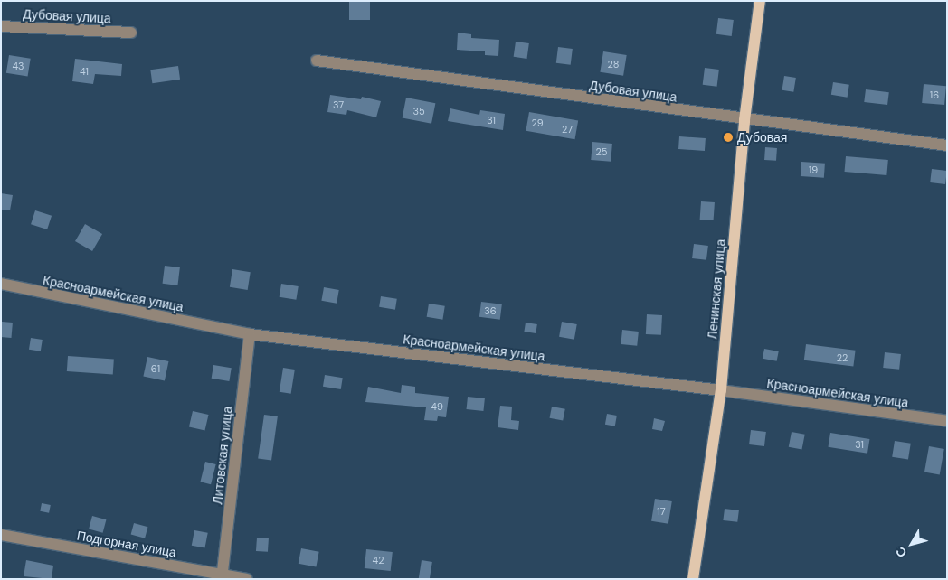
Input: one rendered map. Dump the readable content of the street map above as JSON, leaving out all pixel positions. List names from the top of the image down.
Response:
{
  "streets": {
    "main road": ["Ленинская улица"],
    "street": [
      "Дубовая улица",
      "Красноармейская улица",
      "Литовская улица",
      "Подгорная улица"
    ]
  },
  "crossings": [
    ["Дубовая улица", "Ленинская улица"],
    ["Ленинская улица", "Красноармейская улица"],
    ["Красноармейская улица", "Литовская улица"],
    ["Литовская улица", "Подгорная улица"]
  ],
  "places": ["Дубовая"],
  "house_numbers": [
    "28",
    "43",
    "41",
    "16",
    "37",
    "35",
    "31",
    "29",
    "27",
    "25",
    "19",
    "36",
    "22",
    "61",
    "49",
    "31",
    "17",
    "42"
  ],
  "north": "bottom left"
}
